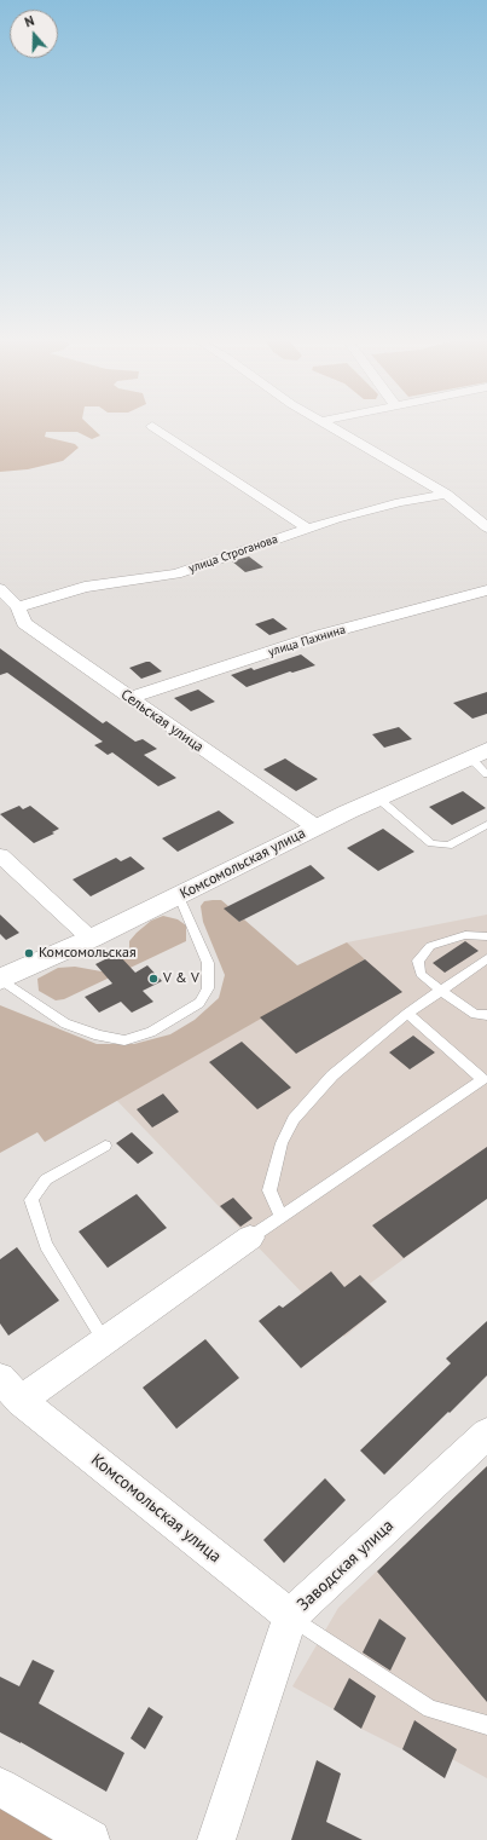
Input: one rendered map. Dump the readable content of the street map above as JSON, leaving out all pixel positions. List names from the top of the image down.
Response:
{
  "streets": {
    "main road": ["Комсомольская улица"],
    "street": [
      "улица Строганова",
      "улица Пахнина",
      "Сельская улица",
      "Заводская улица"
    ]
  },
  "crossings": [
    ["улица Строганова", "Сельская улица"],
    ["улица Пахнина", "Сельская улица"],
    ["Сельская улица", "Комсомольская улица"],
    ["Комсомольская улица", "Заводская улица"]
  ],
  "places": ["Комсомольская", "V & V"],
  "north": "top"
}
